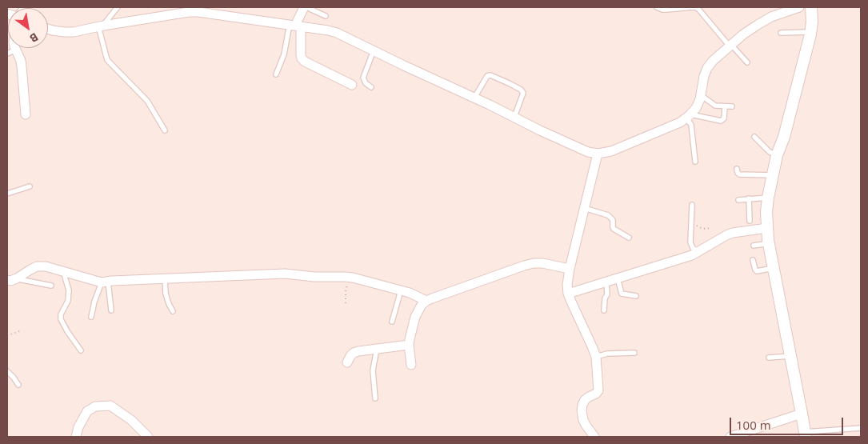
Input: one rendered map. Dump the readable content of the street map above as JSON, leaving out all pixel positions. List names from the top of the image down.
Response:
{
  "scale_bar": "100 m",
  "north": "bottom right"
}
